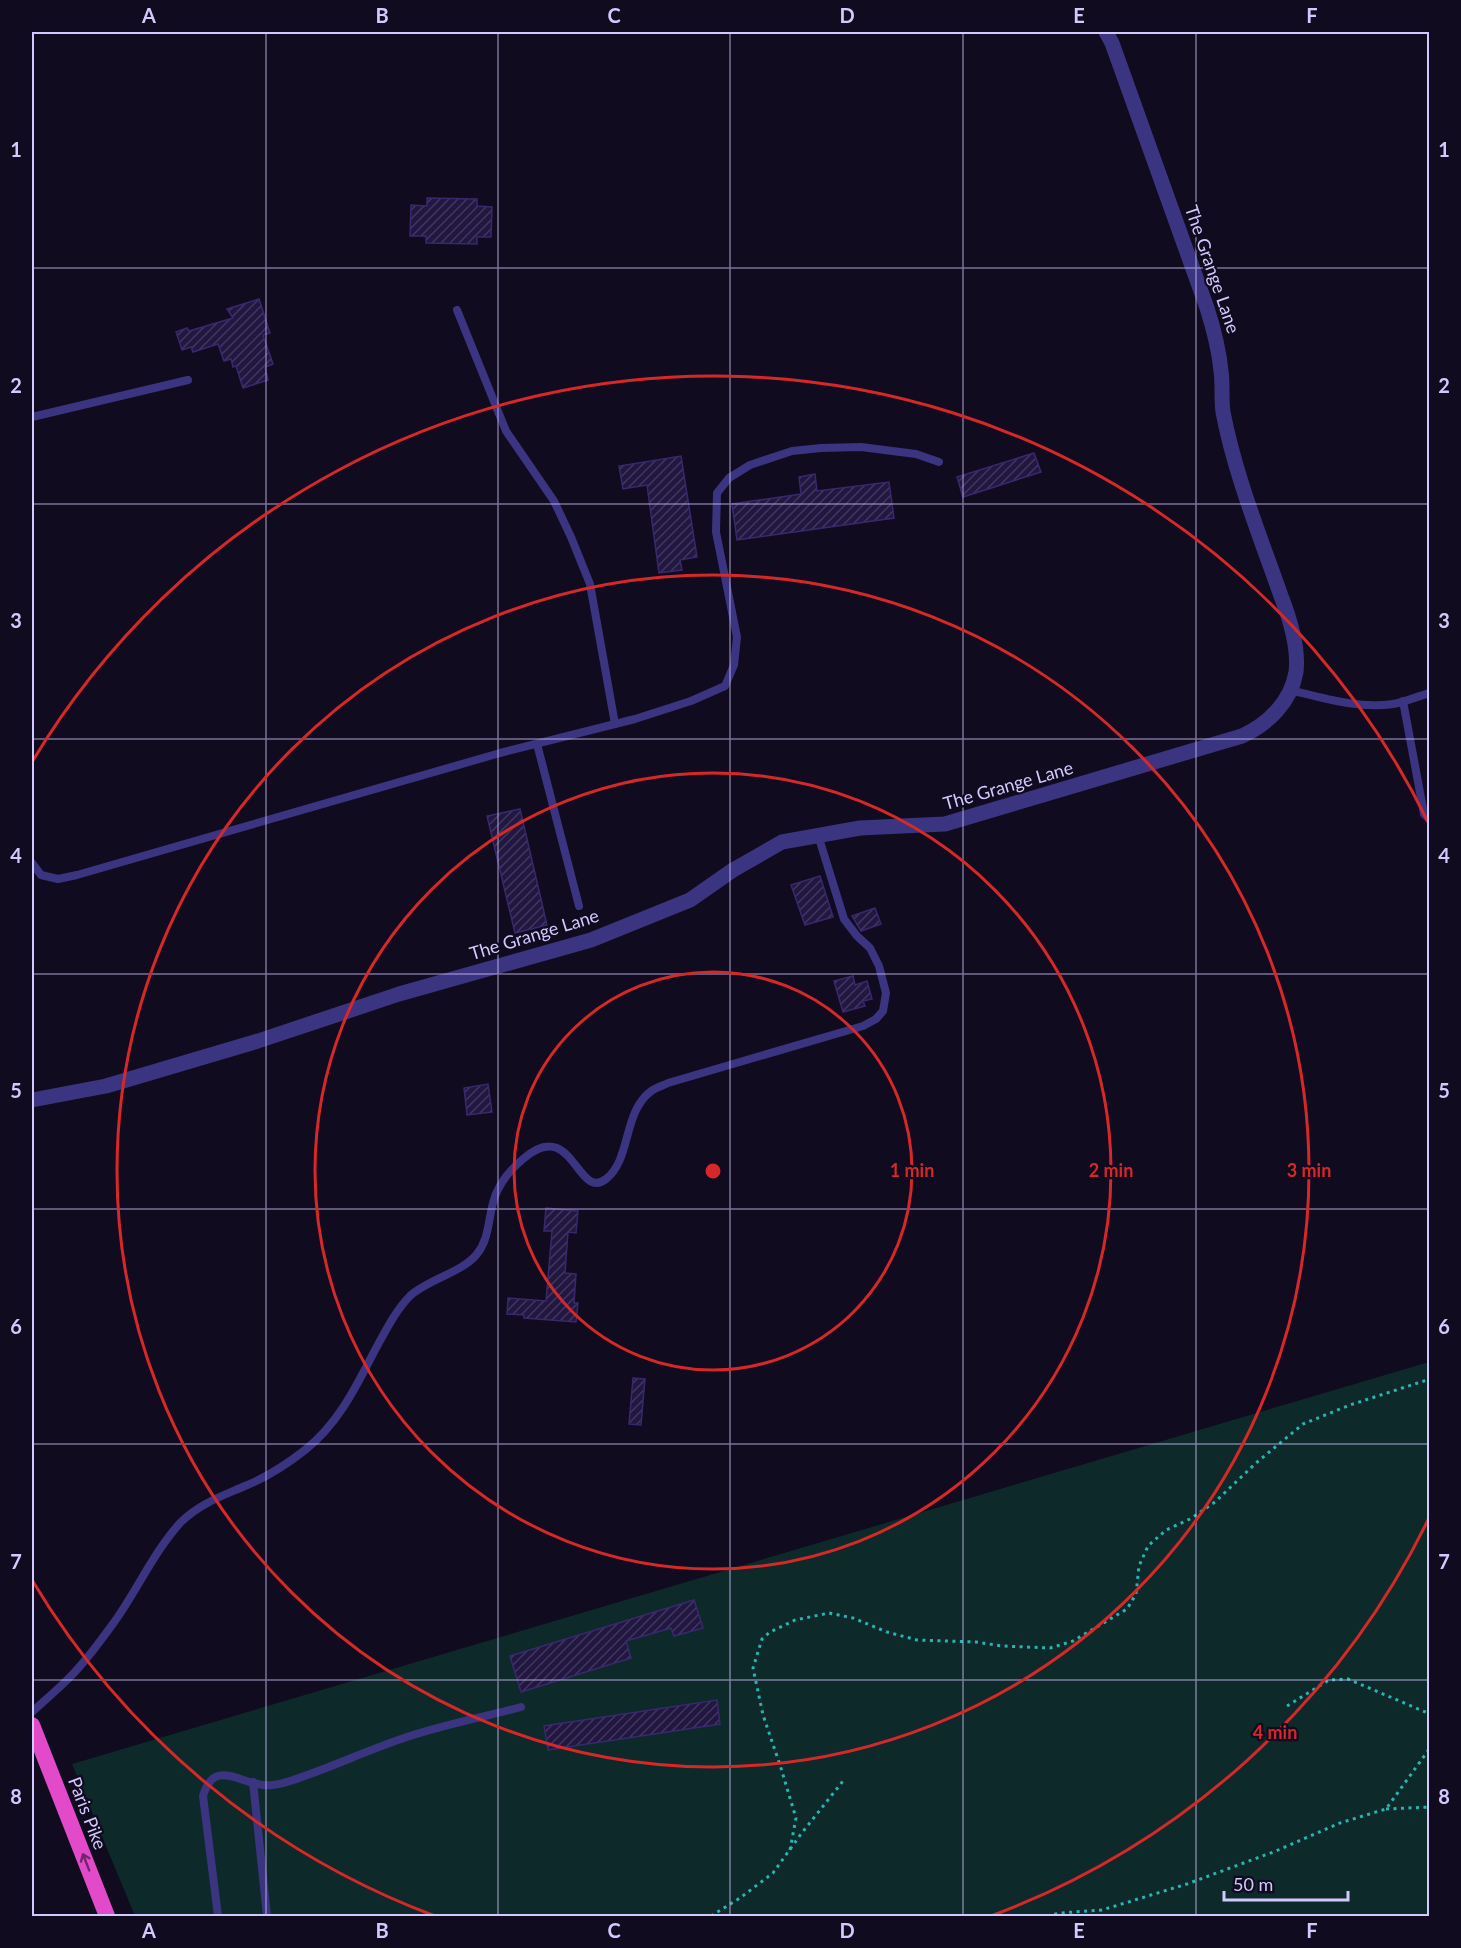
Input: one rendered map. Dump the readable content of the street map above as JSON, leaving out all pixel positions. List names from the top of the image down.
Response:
{
  "streets": {
    "highway": ["Paris Pike"],
    "street": ["The Grange Lane"]
  },
  "one_way": ["Paris Pike"],
  "scale_bar": "50 m",
  "grid": {
    "columns": [
      "A",
      "B",
      "C",
      "D",
      "E",
      "F"
    ],
    "rows": [
      "1",
      "2",
      "3",
      "4",
      "5",
      "6",
      "7",
      "8"
    ]
  },
  "rings": [
    "1 min",
    "2 min",
    "3 min",
    "4 min"
  ]
}
